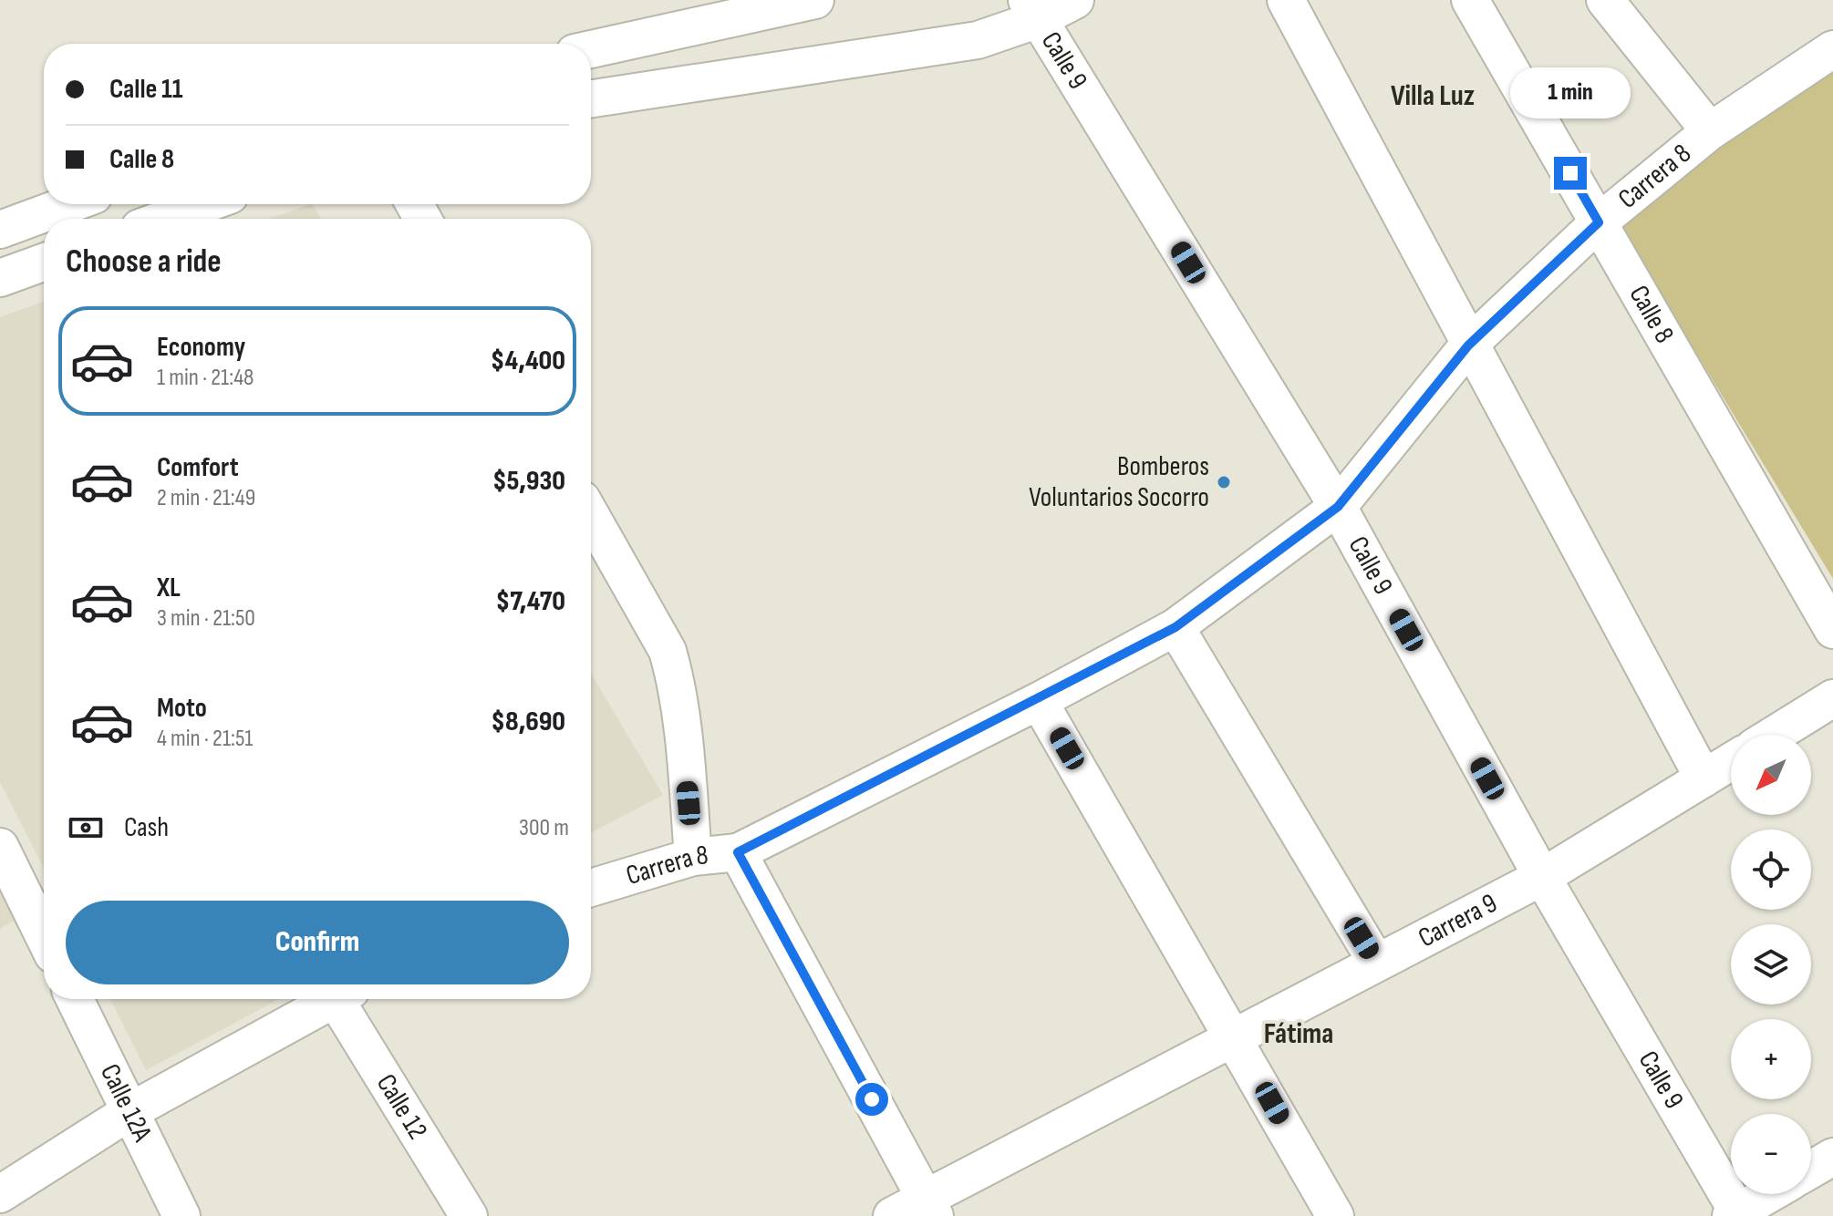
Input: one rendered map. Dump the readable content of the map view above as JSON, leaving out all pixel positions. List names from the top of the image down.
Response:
{
  "streets": {
    "street": [
      "Calle 9",
      "Carrera 8",
      "Calle 8",
      "Carrera 9",
      "Calle 12A",
      "Calle 12"
    ]
  },
  "crossings": [
    ["Calle 9", "Carrera 8"],
    ["Calle 9", "Carrera 9"],
    ["Carrera 8", "Calle 8"]
  ],
  "districts": ["Villa Luz", "Fátima"],
  "places": ["Bomberos Voluntarios Socorro"],
  "north": "bottom left",
  "page": {
    "banner": ["Calle 11", "Calle 8"],
    "bubble": "1 min",
    "heading": "Choose a ride",
    "list": [
      {
        "name": "Economy",
        "note": "1 min · 21:48",
        "value": "$4,400"
      },
      {
        "name": "Comfort",
        "note": "2 min · 21:49",
        "value": "$5,930"
      },
      {
        "name": "XL",
        "note": "3 min · 21:50",
        "value": "$7,470"
      },
      {
        "name": "Moto",
        "note": "4 min · 21:51",
        "value": "$8,690"
      }
    ],
    "map_buttons": ["+", "−"],
    "pay": ["Cash", "300 m"],
    "buttons": "Confirm"
  }
}
